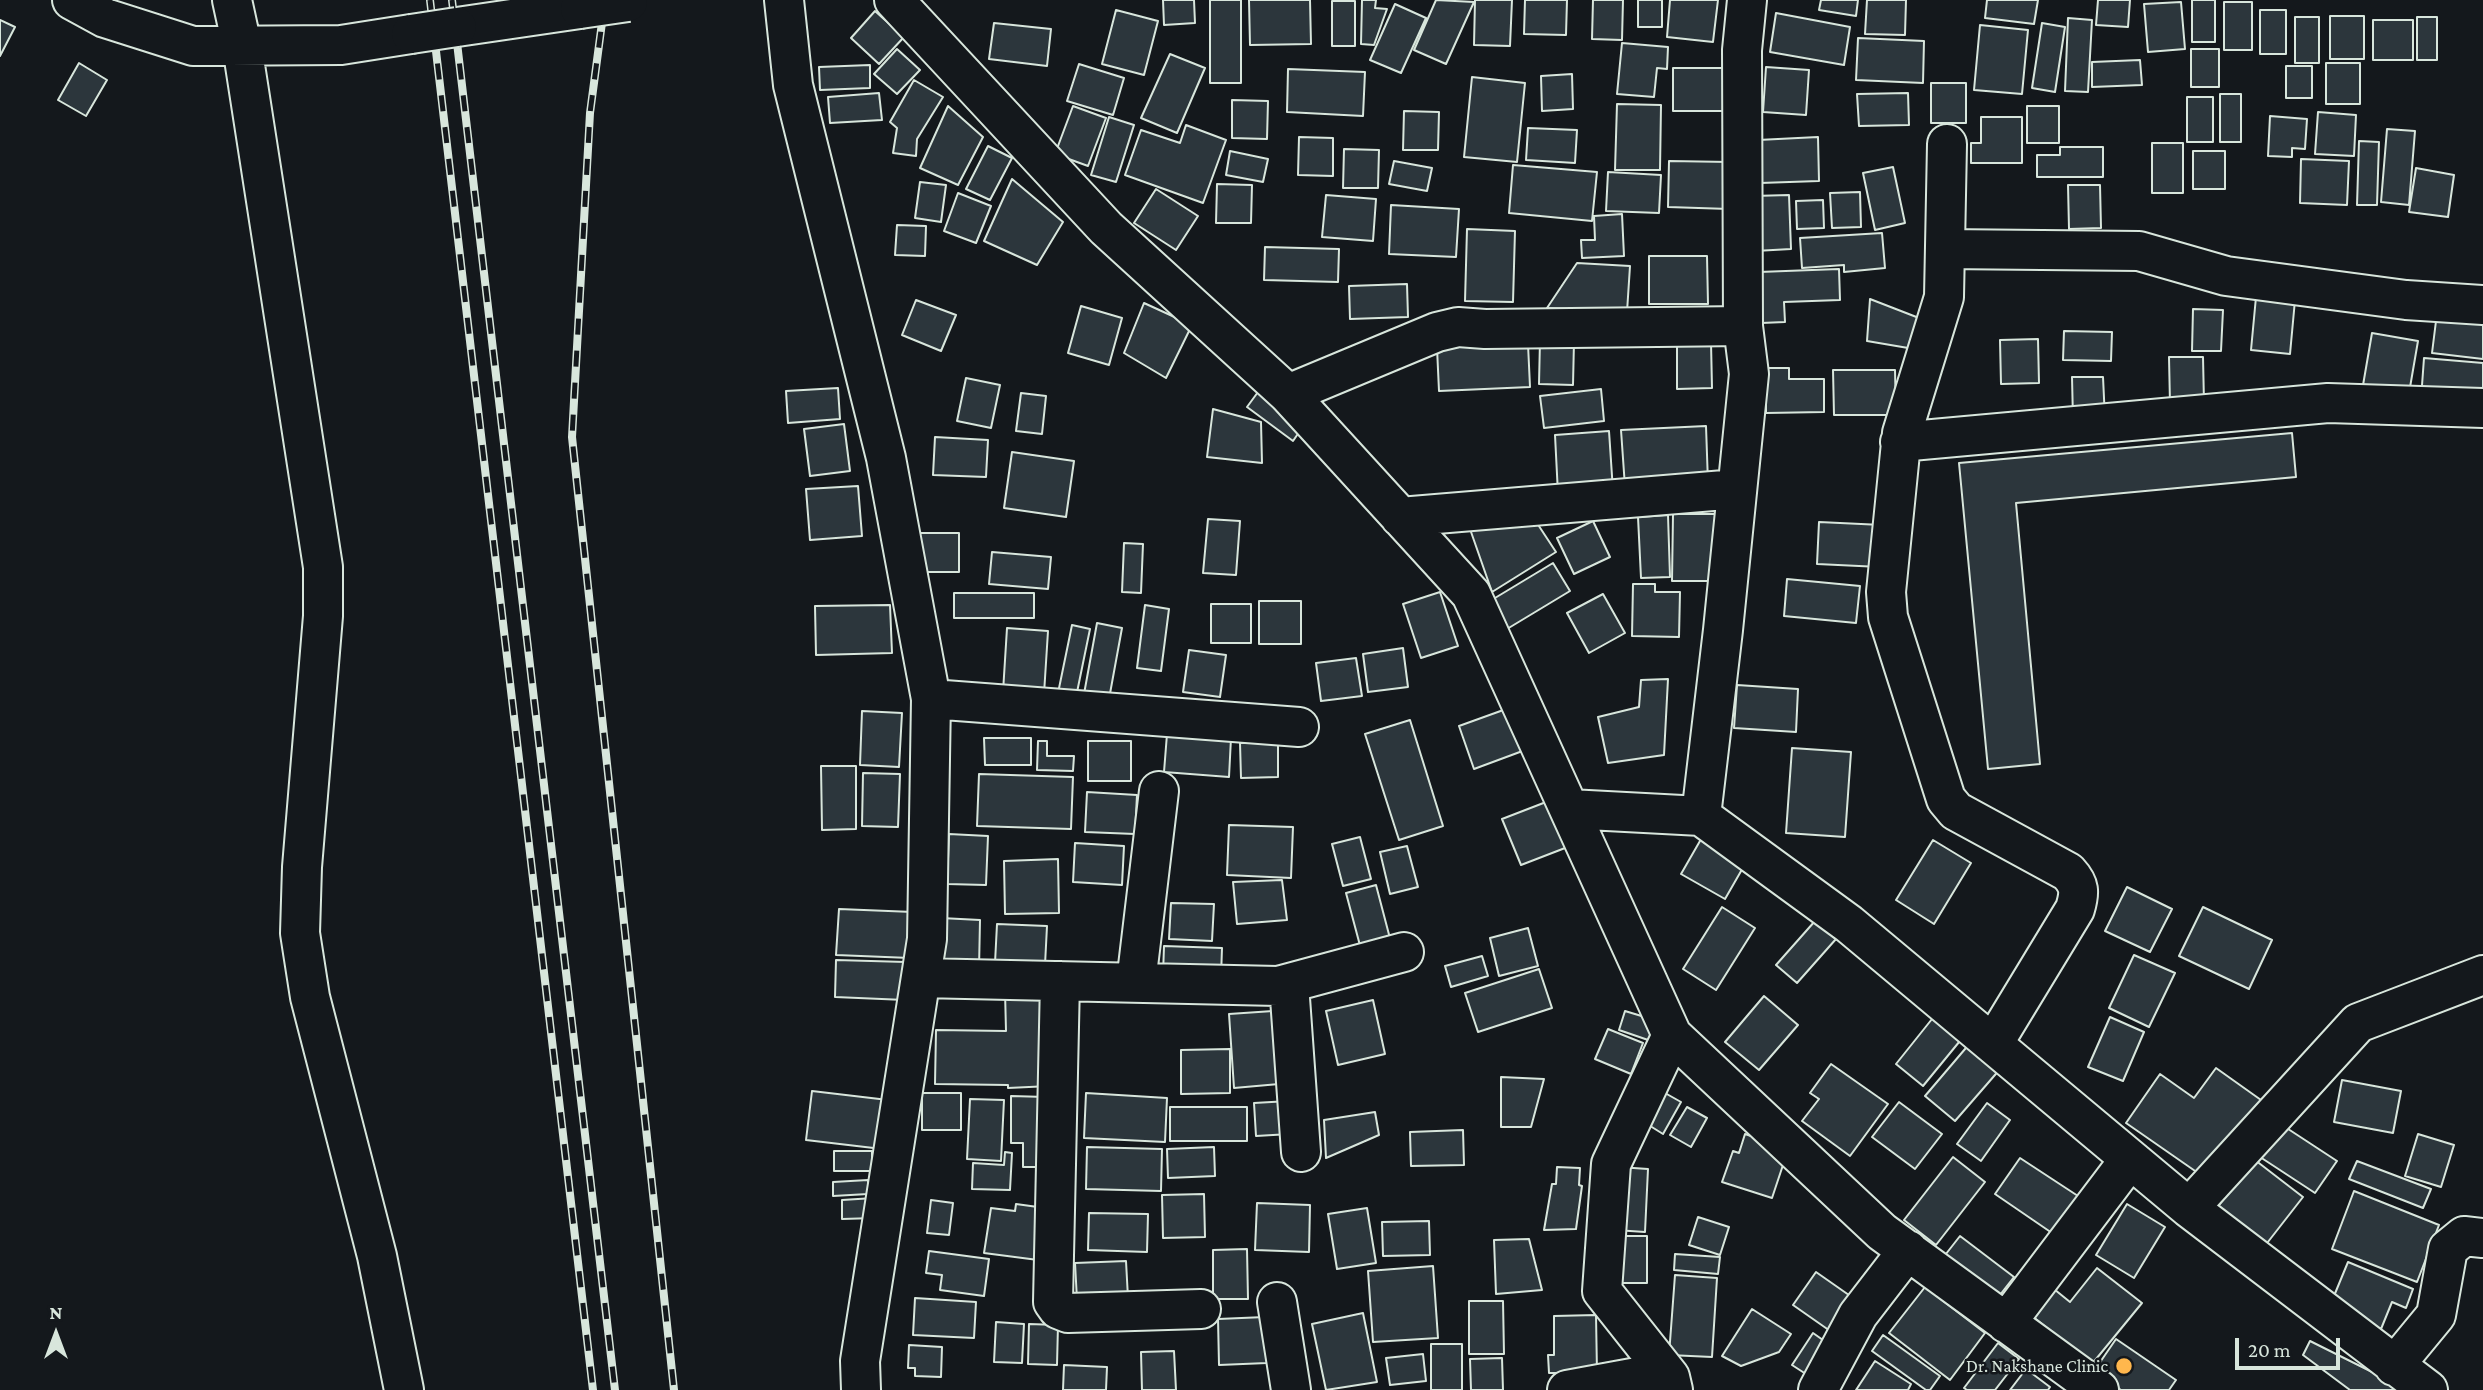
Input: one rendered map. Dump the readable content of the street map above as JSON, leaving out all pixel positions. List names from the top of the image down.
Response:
{
  "places": ["Dr. Nakshane Clinic"],
  "scale_bar": "20 m",
  "north": "top"
}
